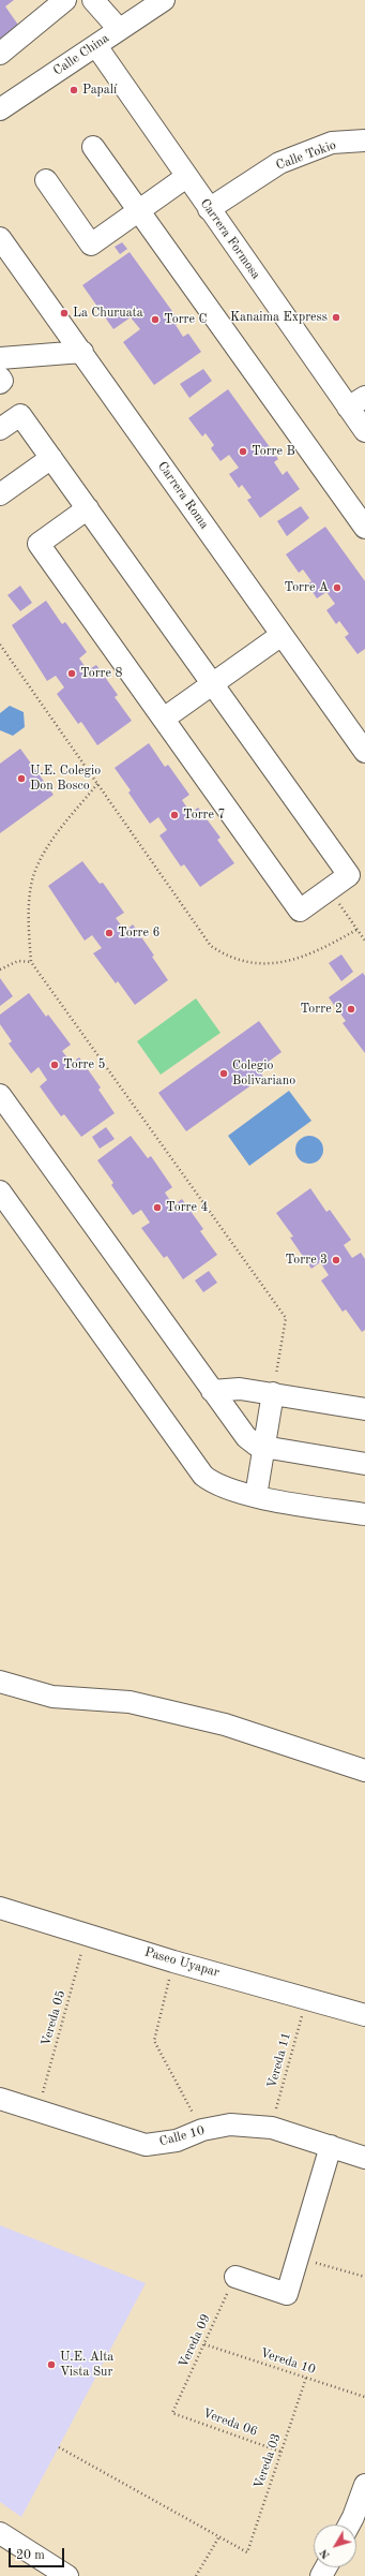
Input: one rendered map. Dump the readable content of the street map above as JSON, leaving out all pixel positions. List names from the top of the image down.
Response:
{
  "streets": {
    "street": [
      "Calle China",
      "Calle Tokio",
      "Carrera Formosa",
      "Carrera Roma",
      "Paseo Uyapar",
      "Calle 10"
    ],
    "path": [
      "Vereda 05",
      "Vereda 11",
      "Vereda 09",
      "Vereda 10",
      "Vereda 06",
      "Vereda 03"
    ]
  },
  "crossings": [
    ["Calle China", "Carrera Formosa"],
    ["Calle Tokio", "Carrera Formosa"],
    ["Paseo Uyapar", "Vereda 05"],
    ["Paseo Uyapar", "Vereda 11"],
    ["Vereda 05", "Calle 10"],
    ["Vereda 11", "Calle 10"],
    ["Vereda 09", "Vereda 10"],
    ["Vereda 09", "Vereda 06"],
    ["Vereda 10", "Vereda 03"],
    ["Vereda 06", "Vereda 03"]
  ],
  "places": [
    "Papalí",
    "La Churuata",
    "Kanaima Express",
    "Torre C",
    "Torre B",
    "Torre A",
    "Torre 8",
    "U.E. Colegio Don Bosco",
    "Torre 7",
    "Torre 6",
    "Torre 2",
    "Torre 5",
    "Colegio Bolivariano",
    "Torre 4",
    "Torre 3",
    "U.E. Alta Vista Sur"
  ],
  "scale_bar": "20 m",
  "north": "bottom left"
}
